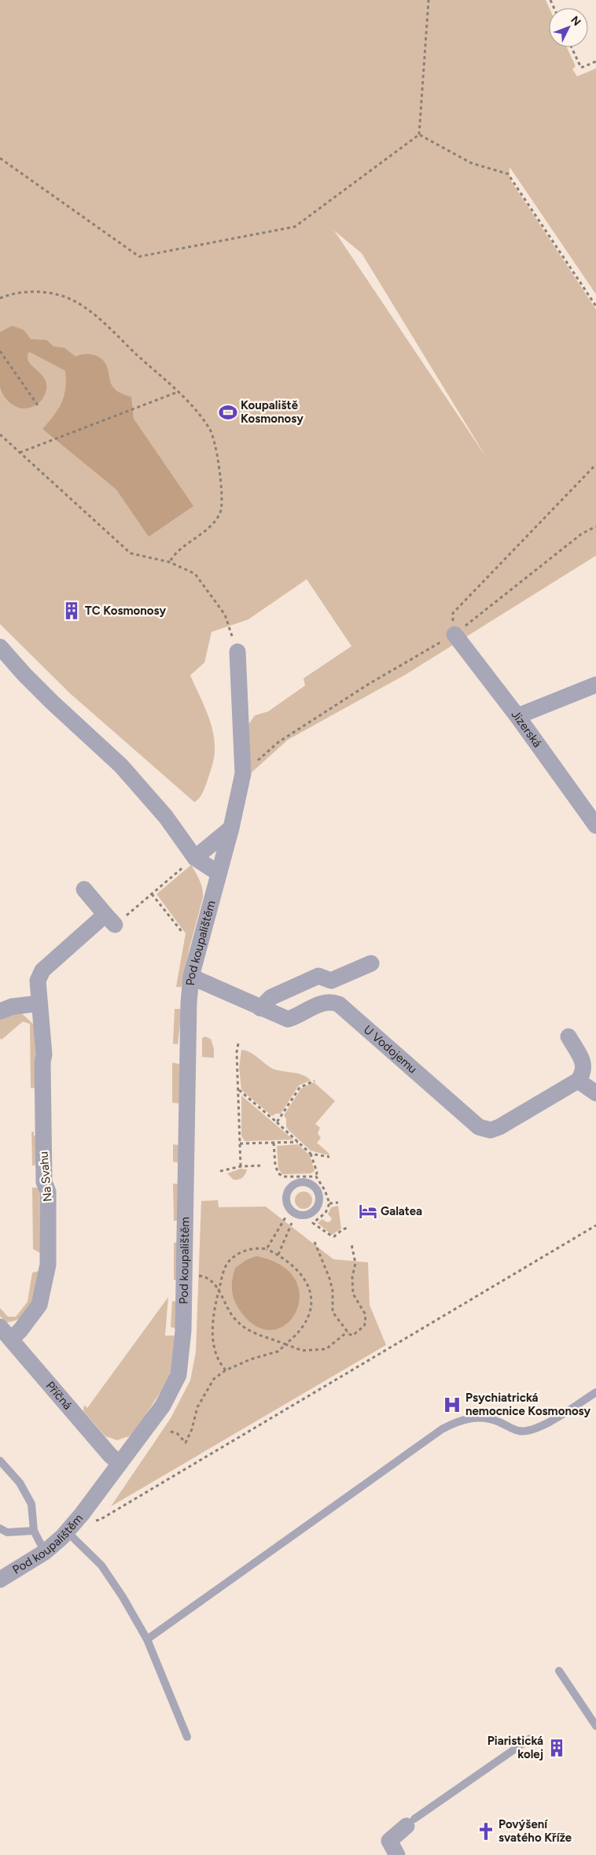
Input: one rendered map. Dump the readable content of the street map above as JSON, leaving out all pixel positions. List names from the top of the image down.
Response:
{
  "streets": {
    "street": [
      "Jizerská",
      "Pod koupalištěm",
      "U Vodojemu",
      "Na Svahu",
      "Příčná"
    ]
  },
  "crossings": [
    ["Pod koupalištěm", "U Vodojemu"],
    ["Pod koupalištěm", "Příčná"],
    ["Na Svahu", "Příčná"]
  ],
  "places": {
    "sports": ["Koupaliště Kosmonosy"],
    "building": ["TC Kosmonosy", "Piaristická kolej"],
    "hotel": ["Galatea"],
    "hospital": ["Psychiatrická nemocnice Kosmonosy"],
    "church": ["Povýšení svatého Kříže"]
  },
  "north": "top right"
}
